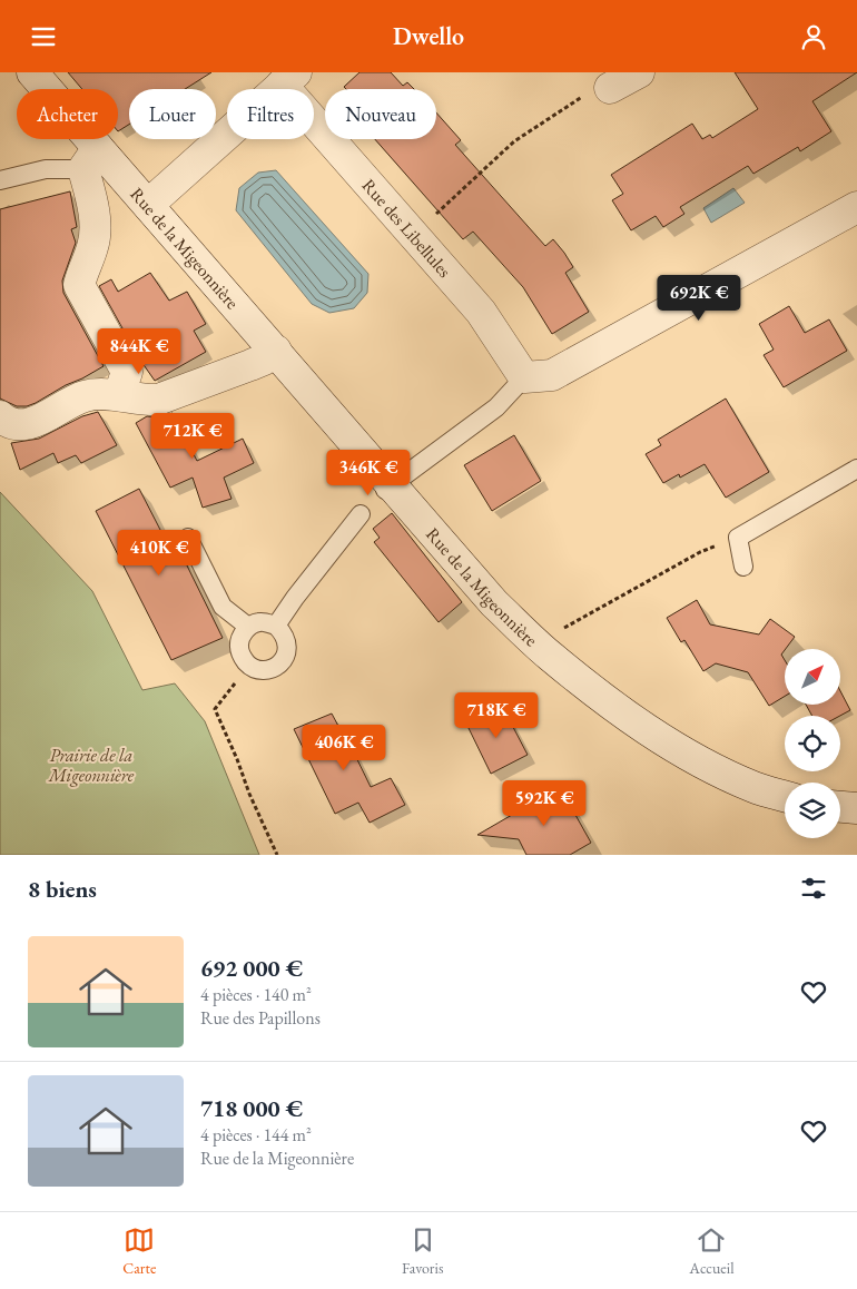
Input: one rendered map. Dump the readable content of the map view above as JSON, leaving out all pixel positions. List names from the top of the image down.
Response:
{
  "streets": {
    "street": ["Rue des Libellules", "Rue de la Migeonnière"]
  },
  "parks": ["Prairie de la Migeonnière"],
  "north": "top right",
  "page": {
    "header": "Dwello",
    "chip": [
      "Acheter",
      "Louer",
      "Filtres",
      "Nouveau"
    ],
    "price": [
      "692K €",
      "844K €",
      "712K €",
      "346K €",
      "410K €",
      "718K €",
      "406K €",
      "592K €"
    ],
    "heading": "8 biens",
    "list": [
      {
        "name": "692 000 €",
        "note": "4 pièces · 140 m² · Rue des Papillons"
      },
      {
        "name": "718 000 €",
        "note": "4 pièces · 144 m² · Rue de la Migeonnière"
      }
    ],
    "tabs": ["Carte", "Favoris", "Accueil"]
  }
}
